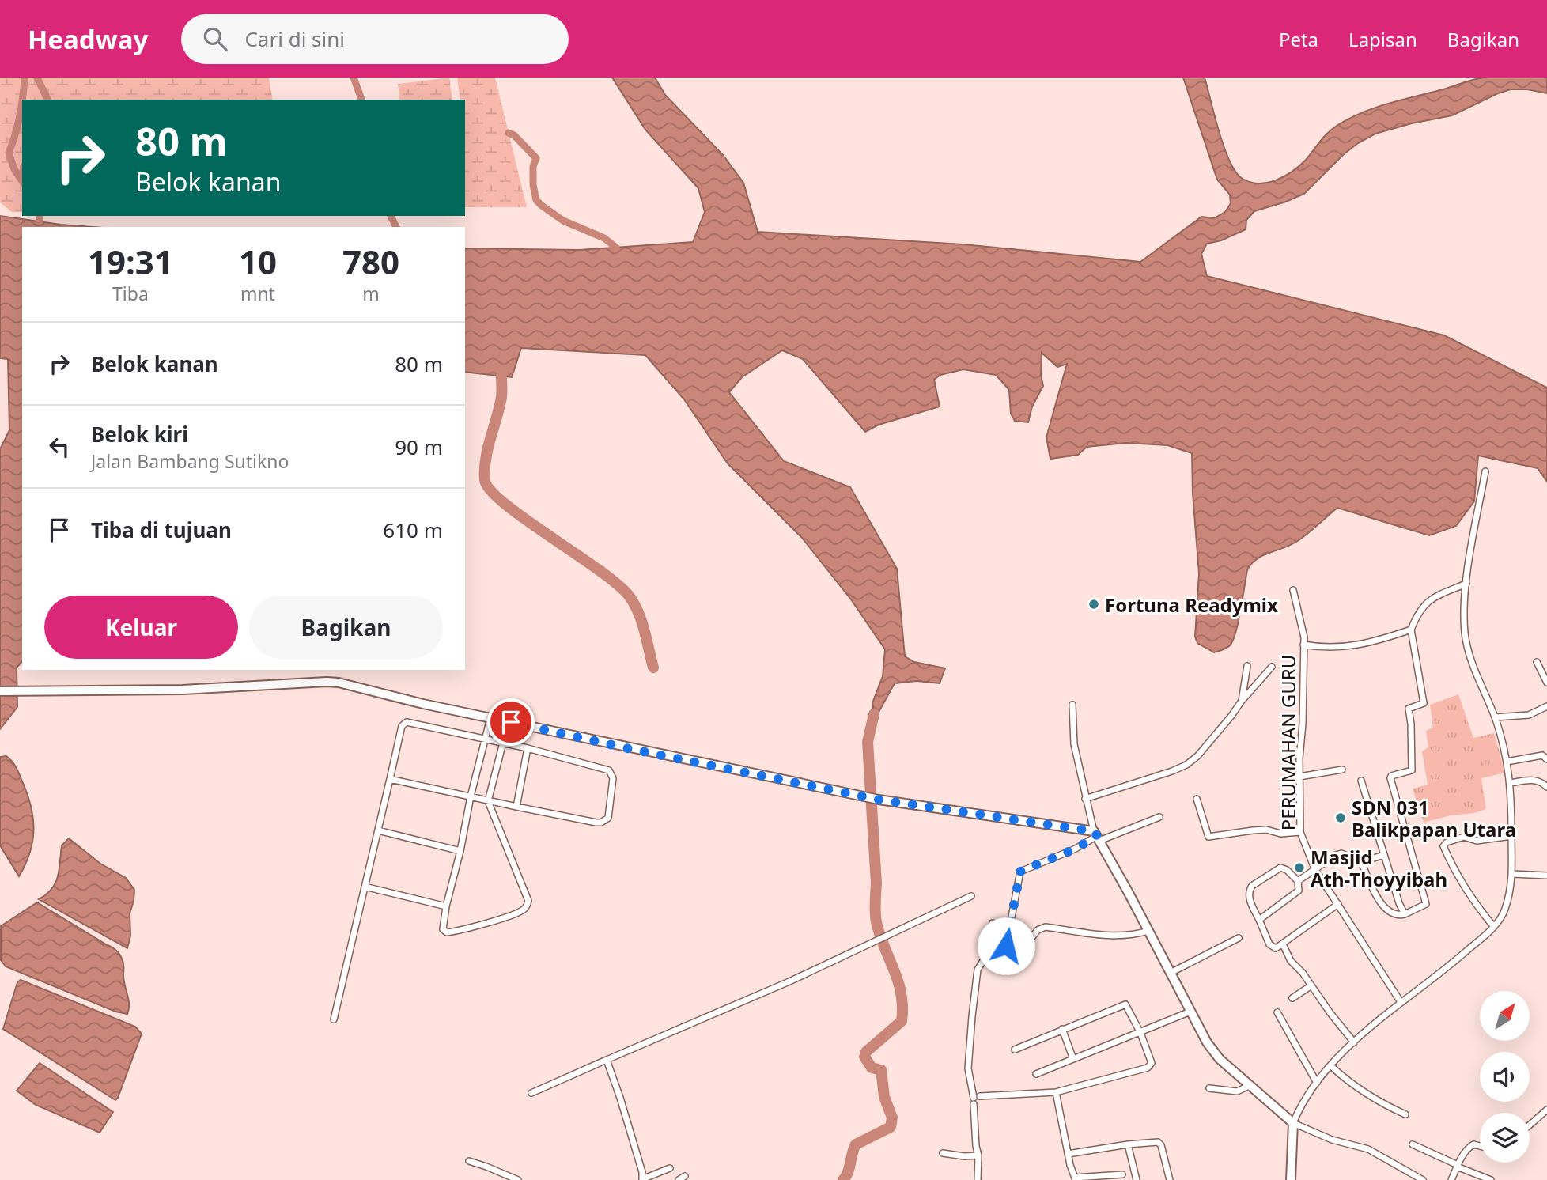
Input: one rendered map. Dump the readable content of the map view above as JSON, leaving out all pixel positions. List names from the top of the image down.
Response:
{
  "streets": {
    "street": ["PERUMAHAN GURU"]
  },
  "places": ["Fortuna Readymix", "SDN 031 Balikpapan Utara", "Masjid Ath-Thoyyibah"],
  "north": "top right",
  "page": {
    "header": "Headway",
    "search": "Cari di sini",
    "nav": ["Peta", "Lapisan", "Bagikan"],
    "turn": ["80 m", "Belok kanan"],
    "eta": [
      "19:31",
      "Tiba",
      "10",
      "mnt",
      "780",
      "m"
    ],
    "list": [
      {
        "name": "Belok kanan",
        "value": "80 m"
      },
      {
        "name": "Belok kiri",
        "note": "Jalan Bambang Sutikno",
        "value": "90 m"
      },
      {
        "name": "Tiba di tujuan",
        "value": "610 m"
      }
    ],
    "buttons": ["Keluar", "Bagikan"]
  }
}
